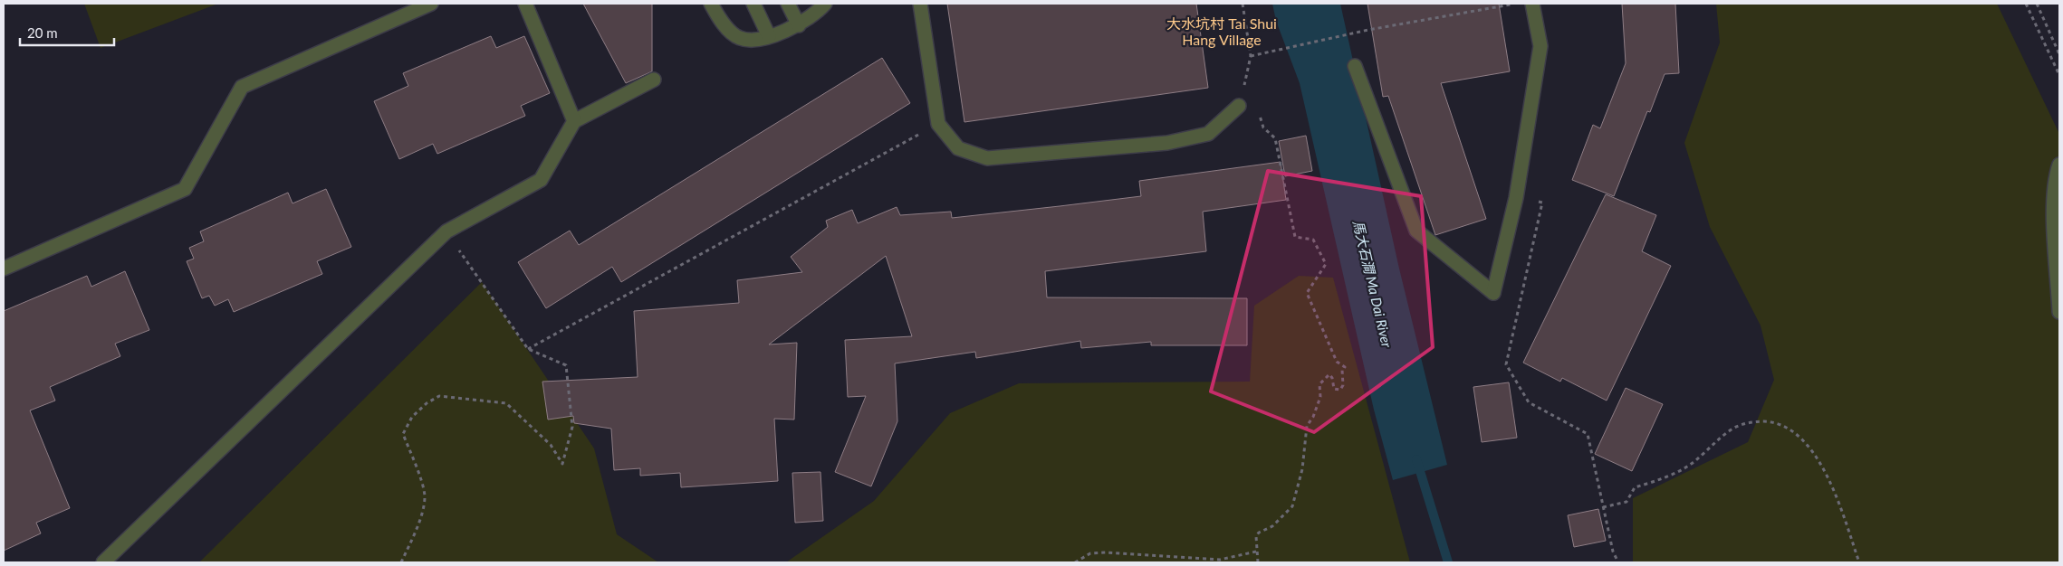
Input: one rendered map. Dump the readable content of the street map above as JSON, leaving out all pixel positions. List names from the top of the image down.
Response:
{
  "districts": ["大水坑村 Tai Shui Hang Village"],
  "water": ["馬大石澗 Ma Dai River"],
  "scale_bar": "20 m"
}
